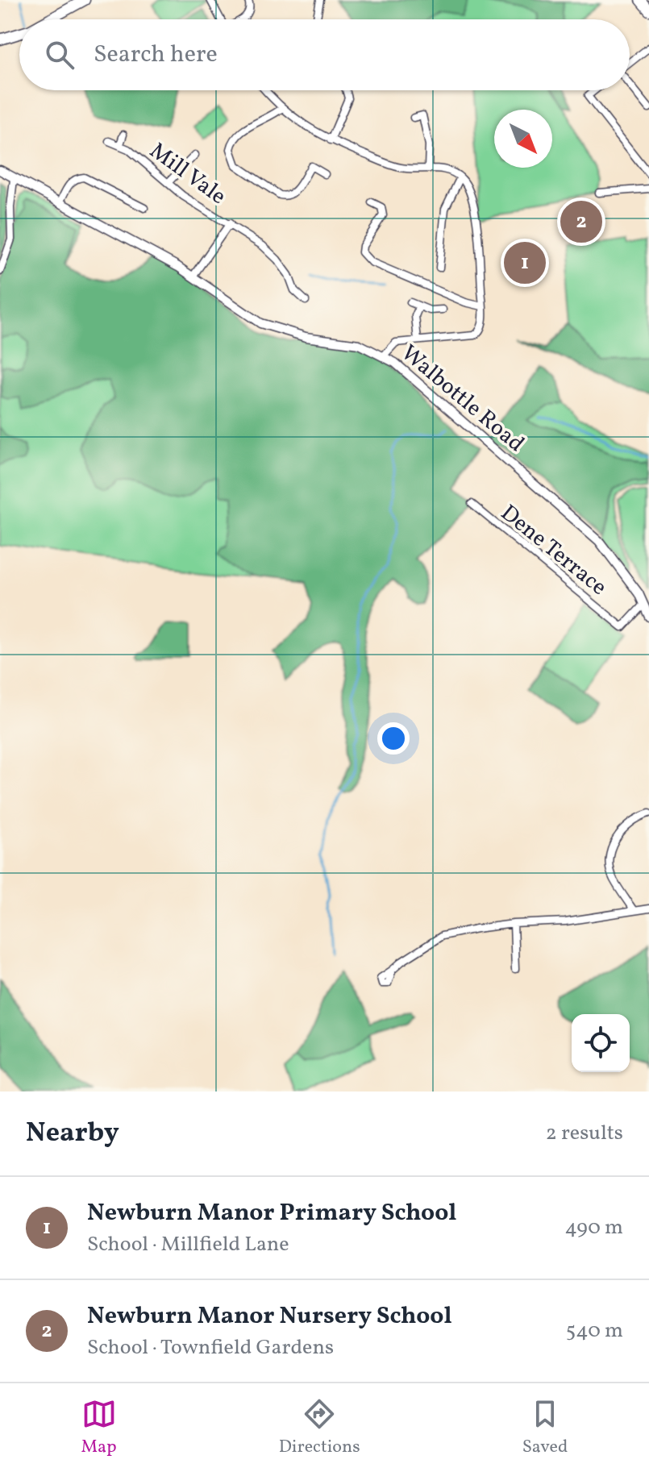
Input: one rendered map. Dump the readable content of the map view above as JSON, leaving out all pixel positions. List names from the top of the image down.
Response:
{
  "streets": {
    "street": ["Mill Vale", "Walbottle Road", "Dene Terrace"]
  },
  "crossings": [
    ["Mill Vale", "Walbottle Road"],
    ["Walbottle Road", "Dene Terrace"]
  ],
  "north": "bottom right",
  "page": {
    "search": "Search here",
    "pins": ["2", "1"],
    "heading": ["Nearby", "2 results"],
    "list": [
      {
        "mark": "1",
        "name": "Newburn Manor Primary School",
        "note": "School · Millfield Lane",
        "value": "490 m"
      },
      {
        "mark": "2",
        "name": "Newburn Manor Nursery School",
        "note": "School · Townfield Gardens",
        "value": "540 m"
      }
    ],
    "nav": ["Map", "Directions", "Saved"]
  }
}
